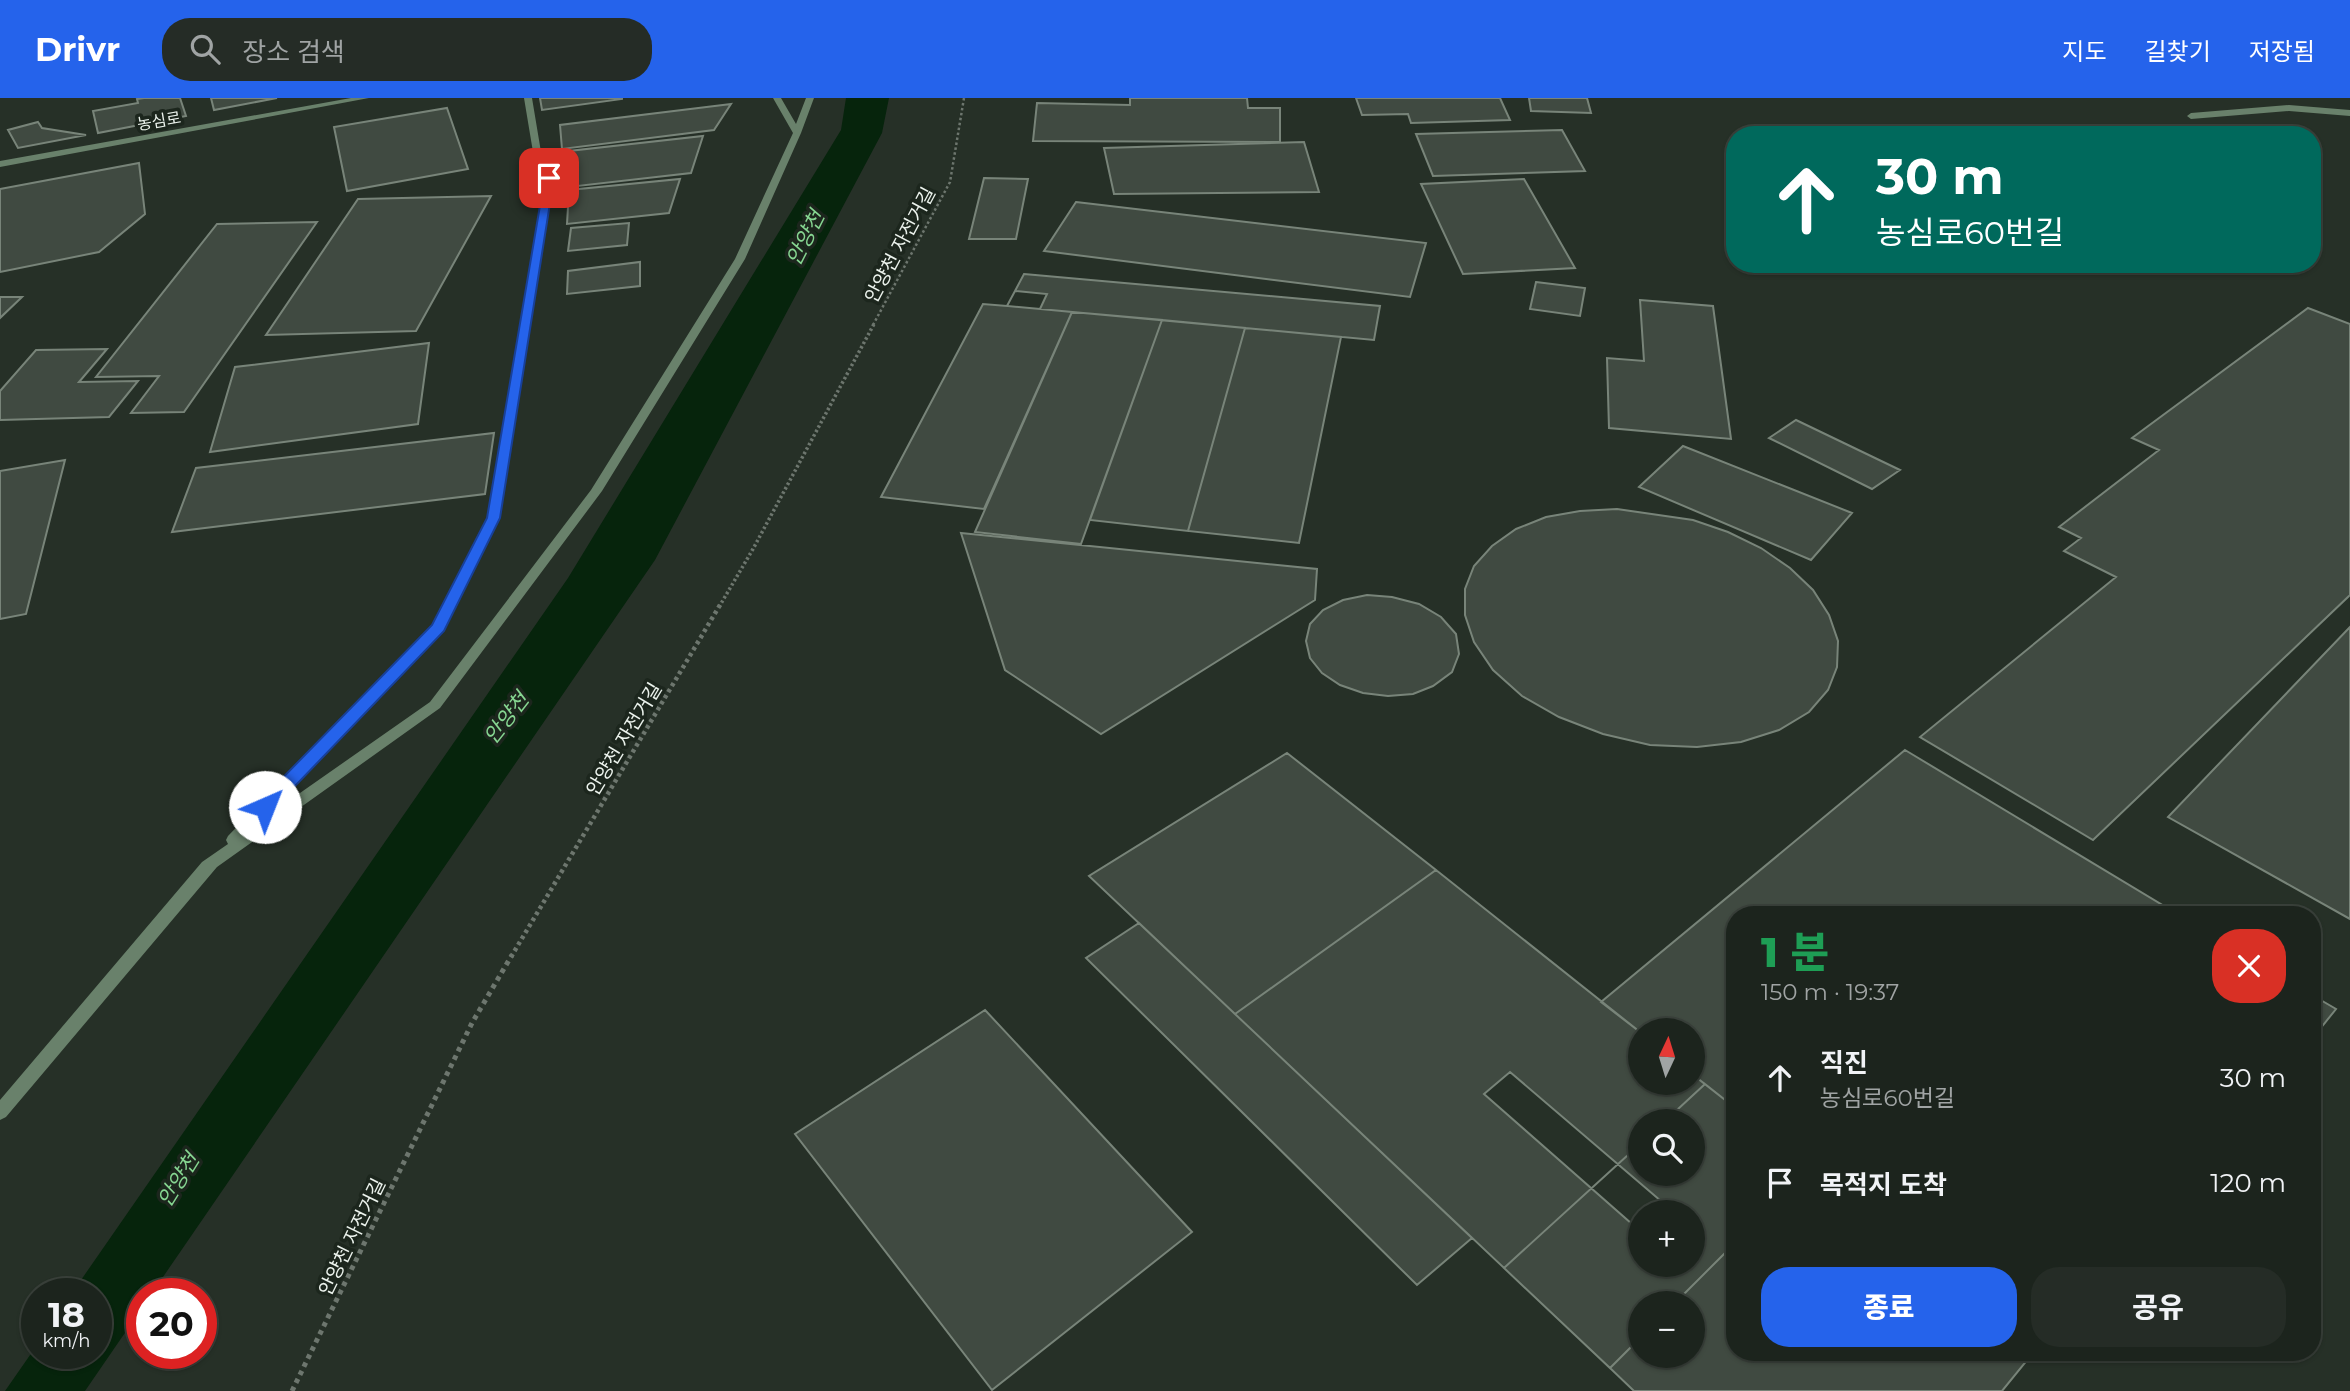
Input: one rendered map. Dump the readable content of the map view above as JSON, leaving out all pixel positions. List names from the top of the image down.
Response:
{
  "streets": {
    "street": ["농심로"],
    "path": ["안양천 자전거길"]
  },
  "water": ["안양천"],
  "north": "top",
  "page": {
    "header": "Drivr",
    "search": "장소 검색",
    "nav": ["지도", "길찾기", "저장됨"],
    "turn": ["30 m", "농심로60번길"],
    "heading": ["1 분", "150 m · 19:37"],
    "map_buttons": ["+", "−"],
    "list": [
      {
        "name": "직진",
        "note": "농심로60번길",
        "value": "30 m"
      },
      {
        "name": "목적지 도착",
        "value": "120 m"
      }
    ],
    "buttons": ["종료", "공유"],
    "speed": "18 km/h",
    "limit": "20"
  }
}
